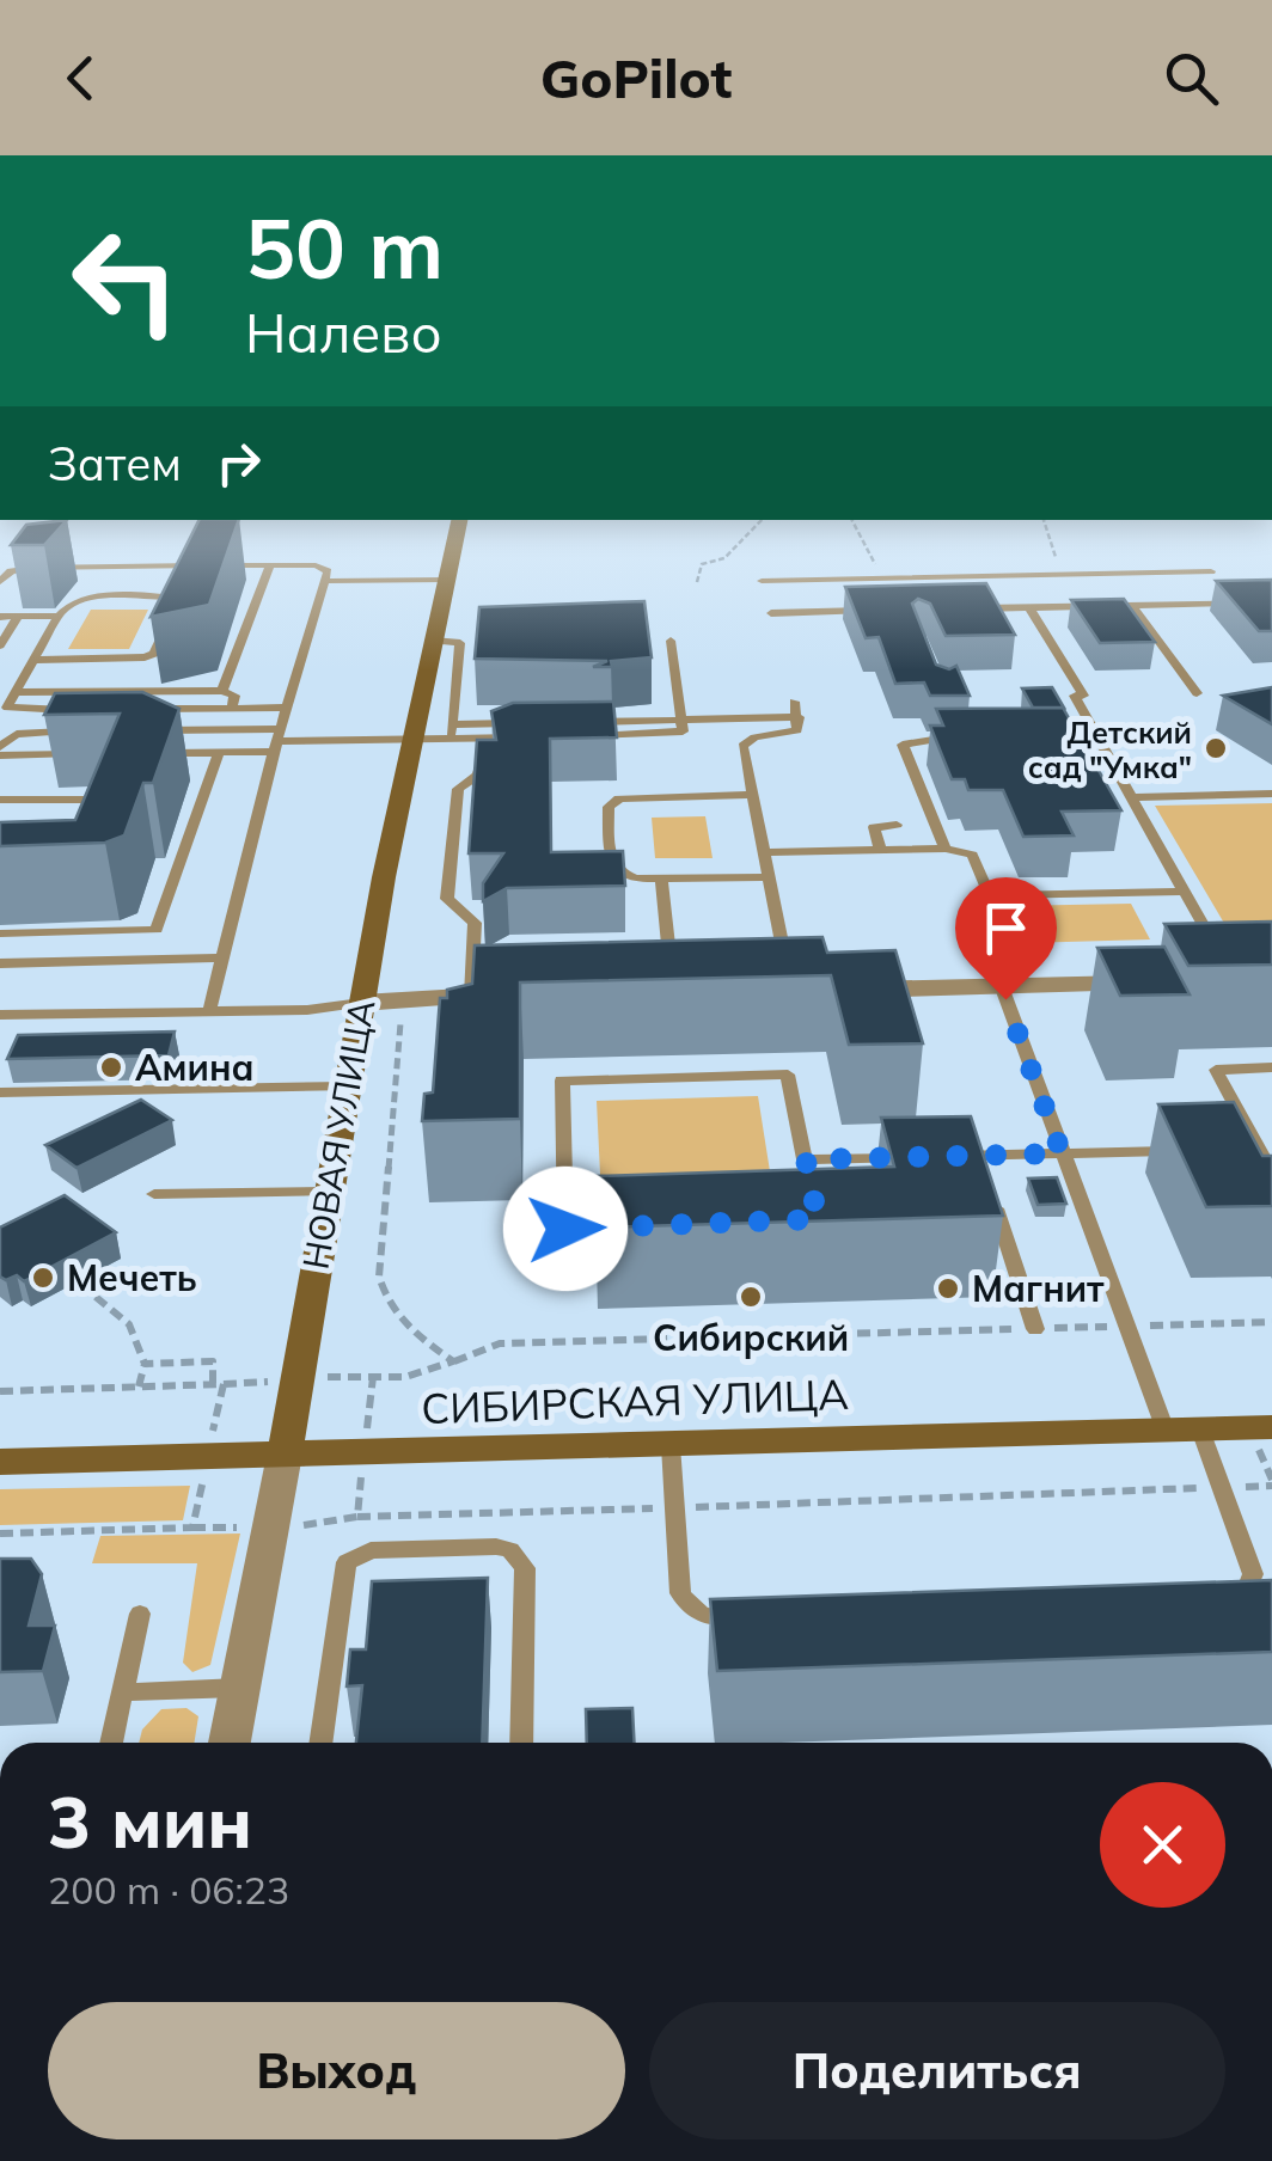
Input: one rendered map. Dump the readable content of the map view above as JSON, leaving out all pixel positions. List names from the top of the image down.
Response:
{
  "streets": {
    "main road": ["НОВАЯ УЛИЦА", "СИБИРСКАЯ УЛИЦА"]
  },
  "crossings": [
    ["НОВАЯ УЛИЦА", "СИБИРСКАЯ УЛИЦА"]
  ],
  "places": [
    "Детский сад \"Умка\"",
    "Амина",
    "Мечеть",
    "Магнит",
    "Сибирский"
  ],
  "page": {
    "header": "GoPilot",
    "turn": ["50 m", "Налево"],
    "then": "Затем",
    "heading": ["3 мин", "200 m · 06:23"],
    "buttons": ["Выход", "Поделиться"]
  }
}
